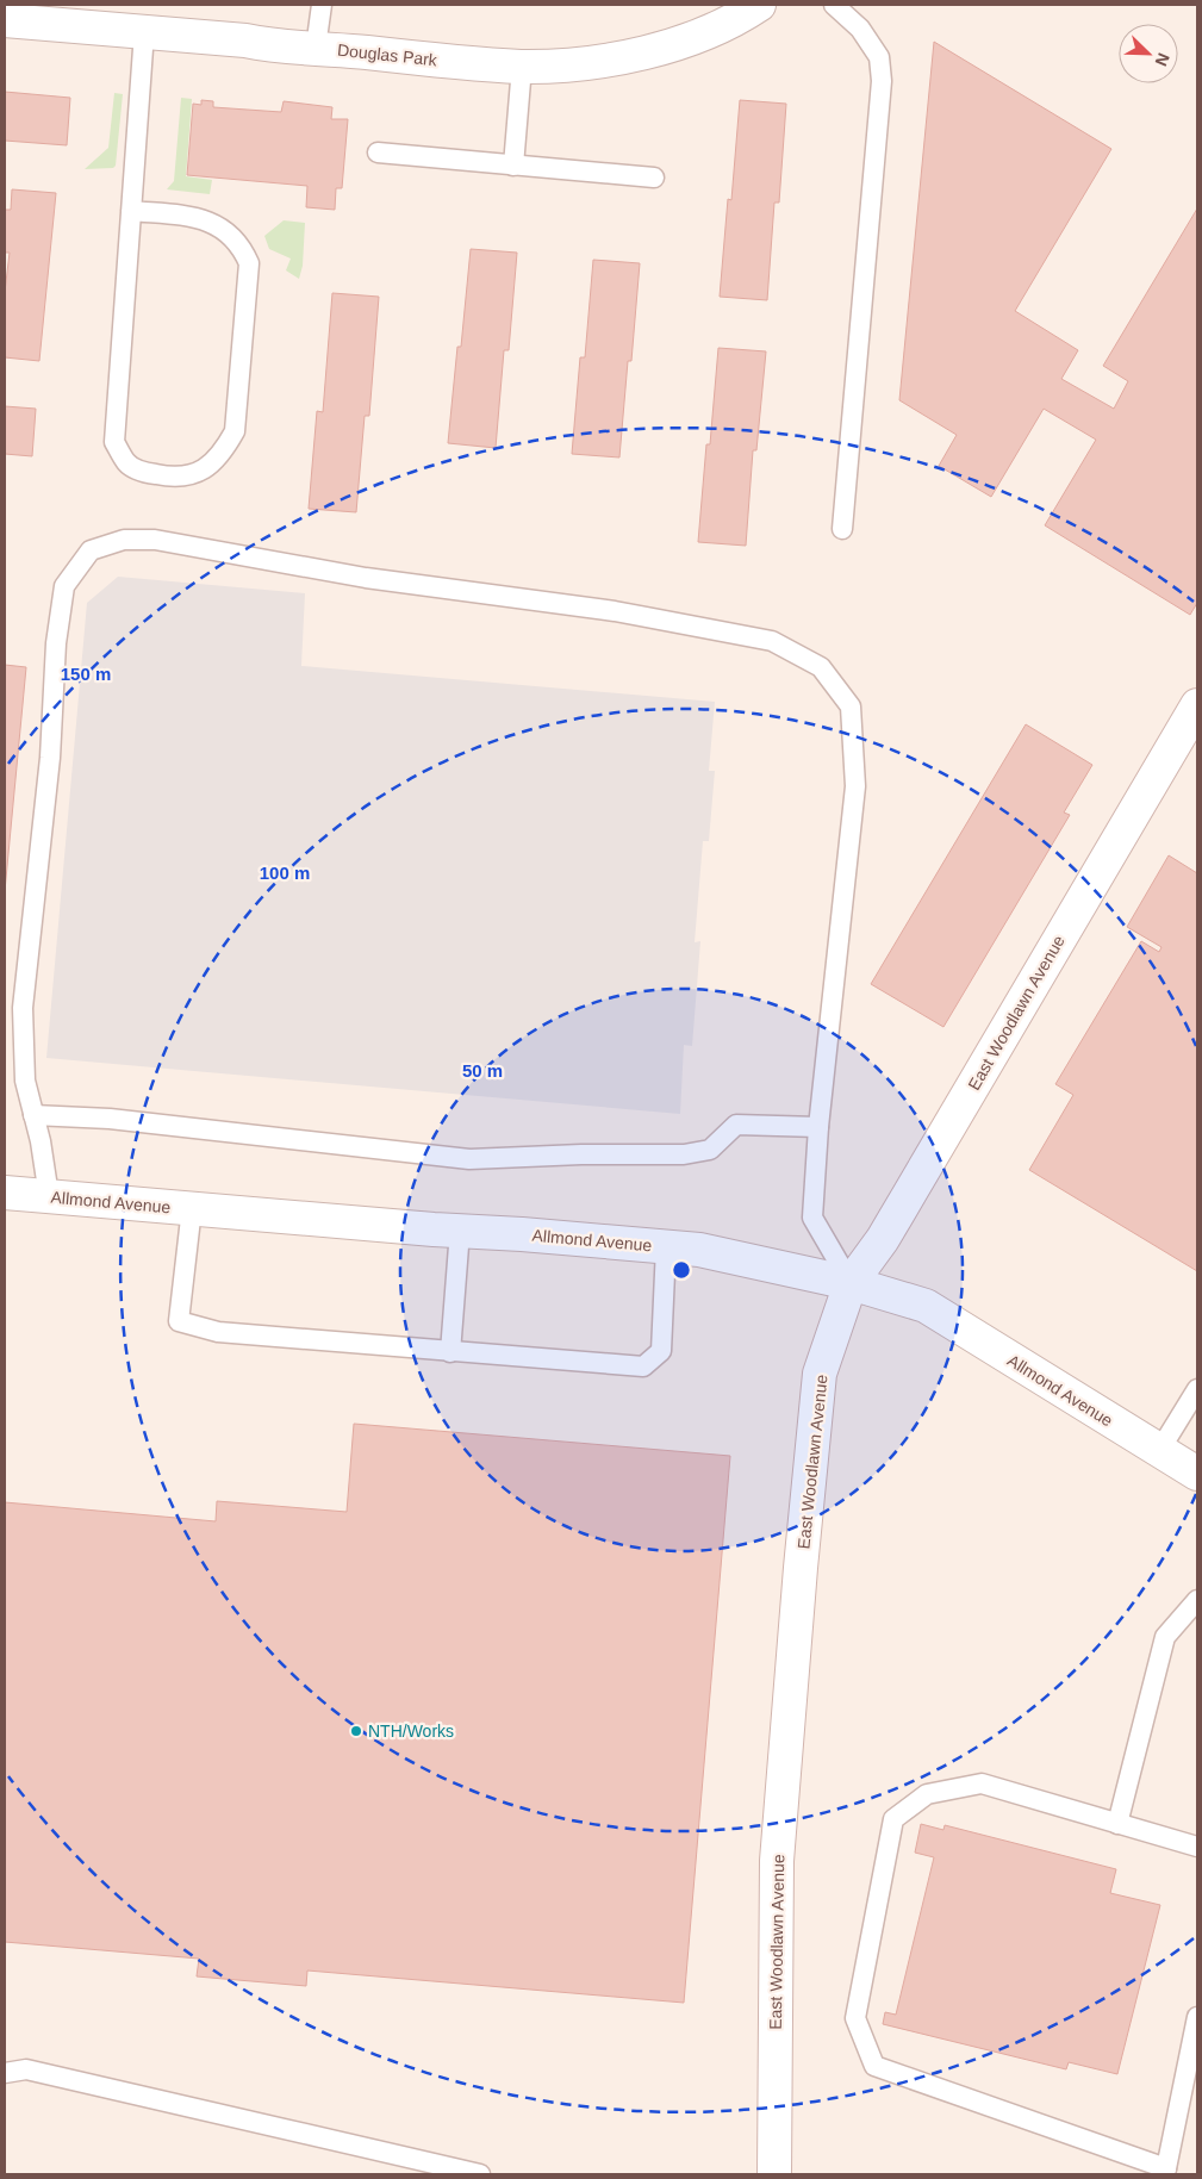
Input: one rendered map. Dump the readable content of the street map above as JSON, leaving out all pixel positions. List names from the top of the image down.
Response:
{
  "streets": {
    "street": ["Douglas Park", "East Woodlawn Avenue", "Allmond Avenue"]
  },
  "crossings": [
    ["East Woodlawn Avenue", "Allmond Avenue"]
  ],
  "places": ["NTH/Works"],
  "north": "bottom right",
  "rings": ["150 m", "100 m", "50 m"]
}
